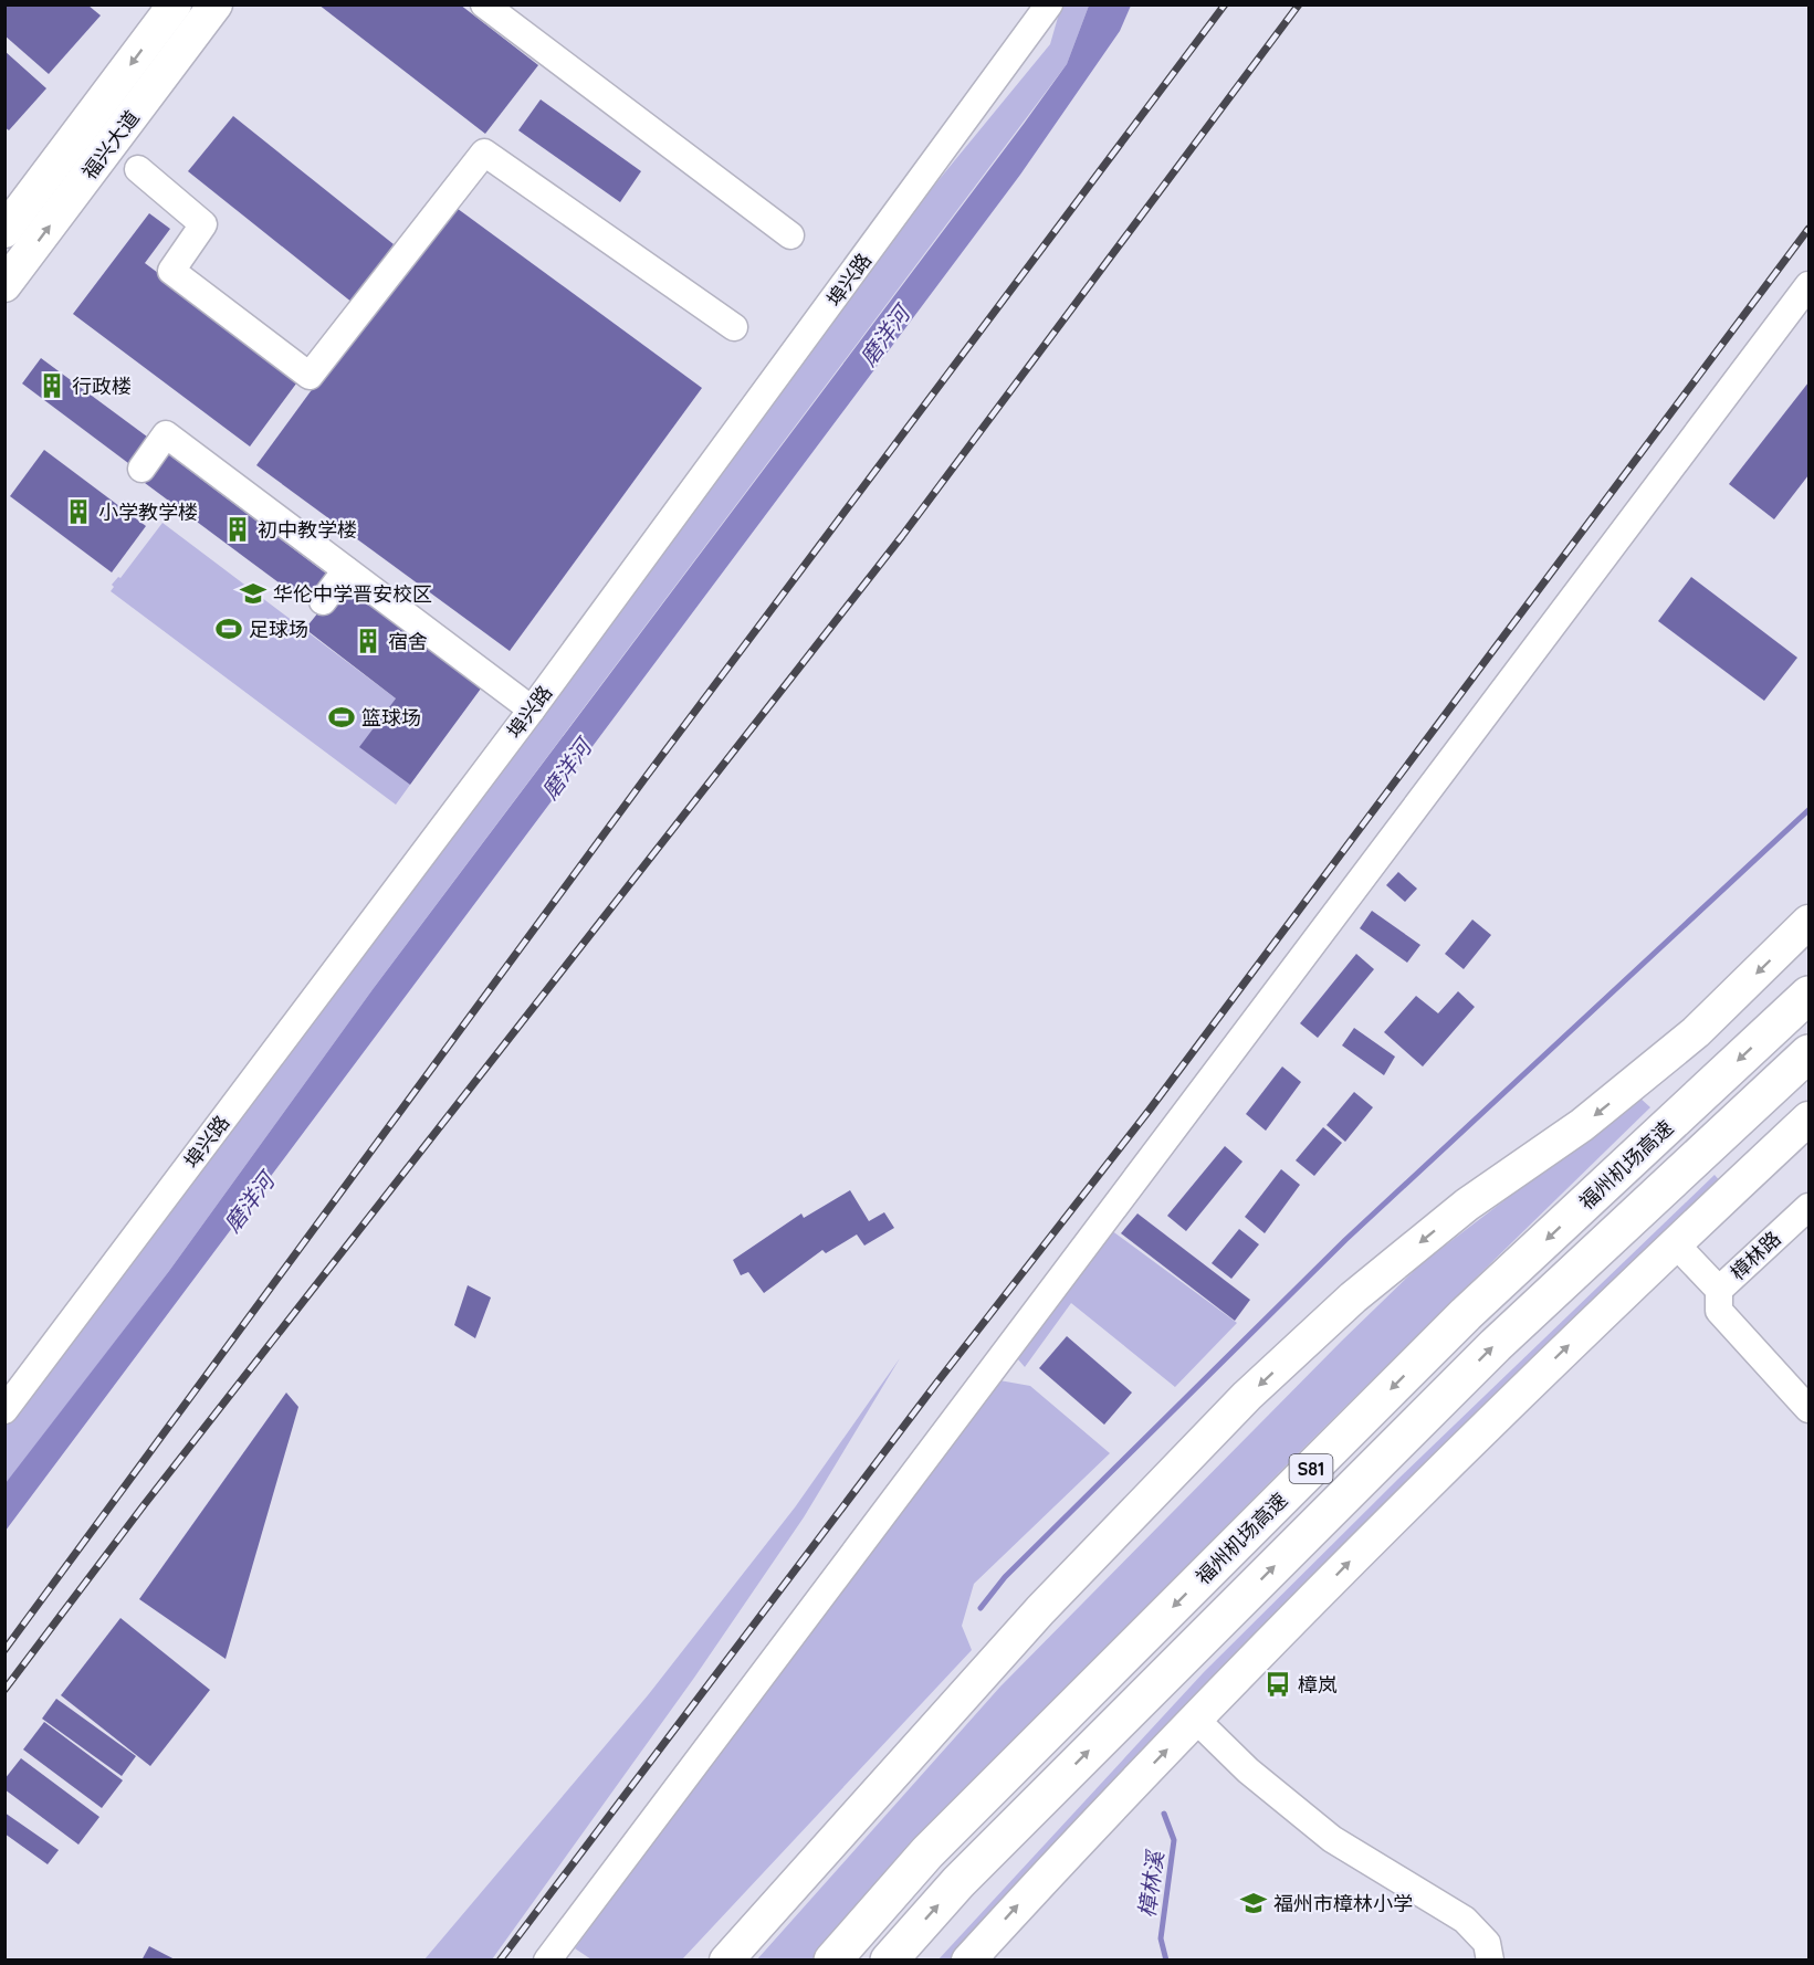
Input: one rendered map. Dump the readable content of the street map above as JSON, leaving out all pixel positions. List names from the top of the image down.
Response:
{
  "streets": {
    "highway": ["福州机场高速", "S81"],
    "main road": ["福兴大道"],
    "street": ["埠兴路", "樟林路"]
  },
  "water": ["磨洋河", "樟林溪"],
  "places": {
    "building": [
      "行政楼",
      "小学教学楼",
      "初中教学楼",
      "宿舍"
    ],
    "school or university": ["华伦中学晋安校区", "福州市樟林小学"],
    "sports": ["足球场", "篮球场"],
    "bus stop": ["樟岚"]
  }
}
